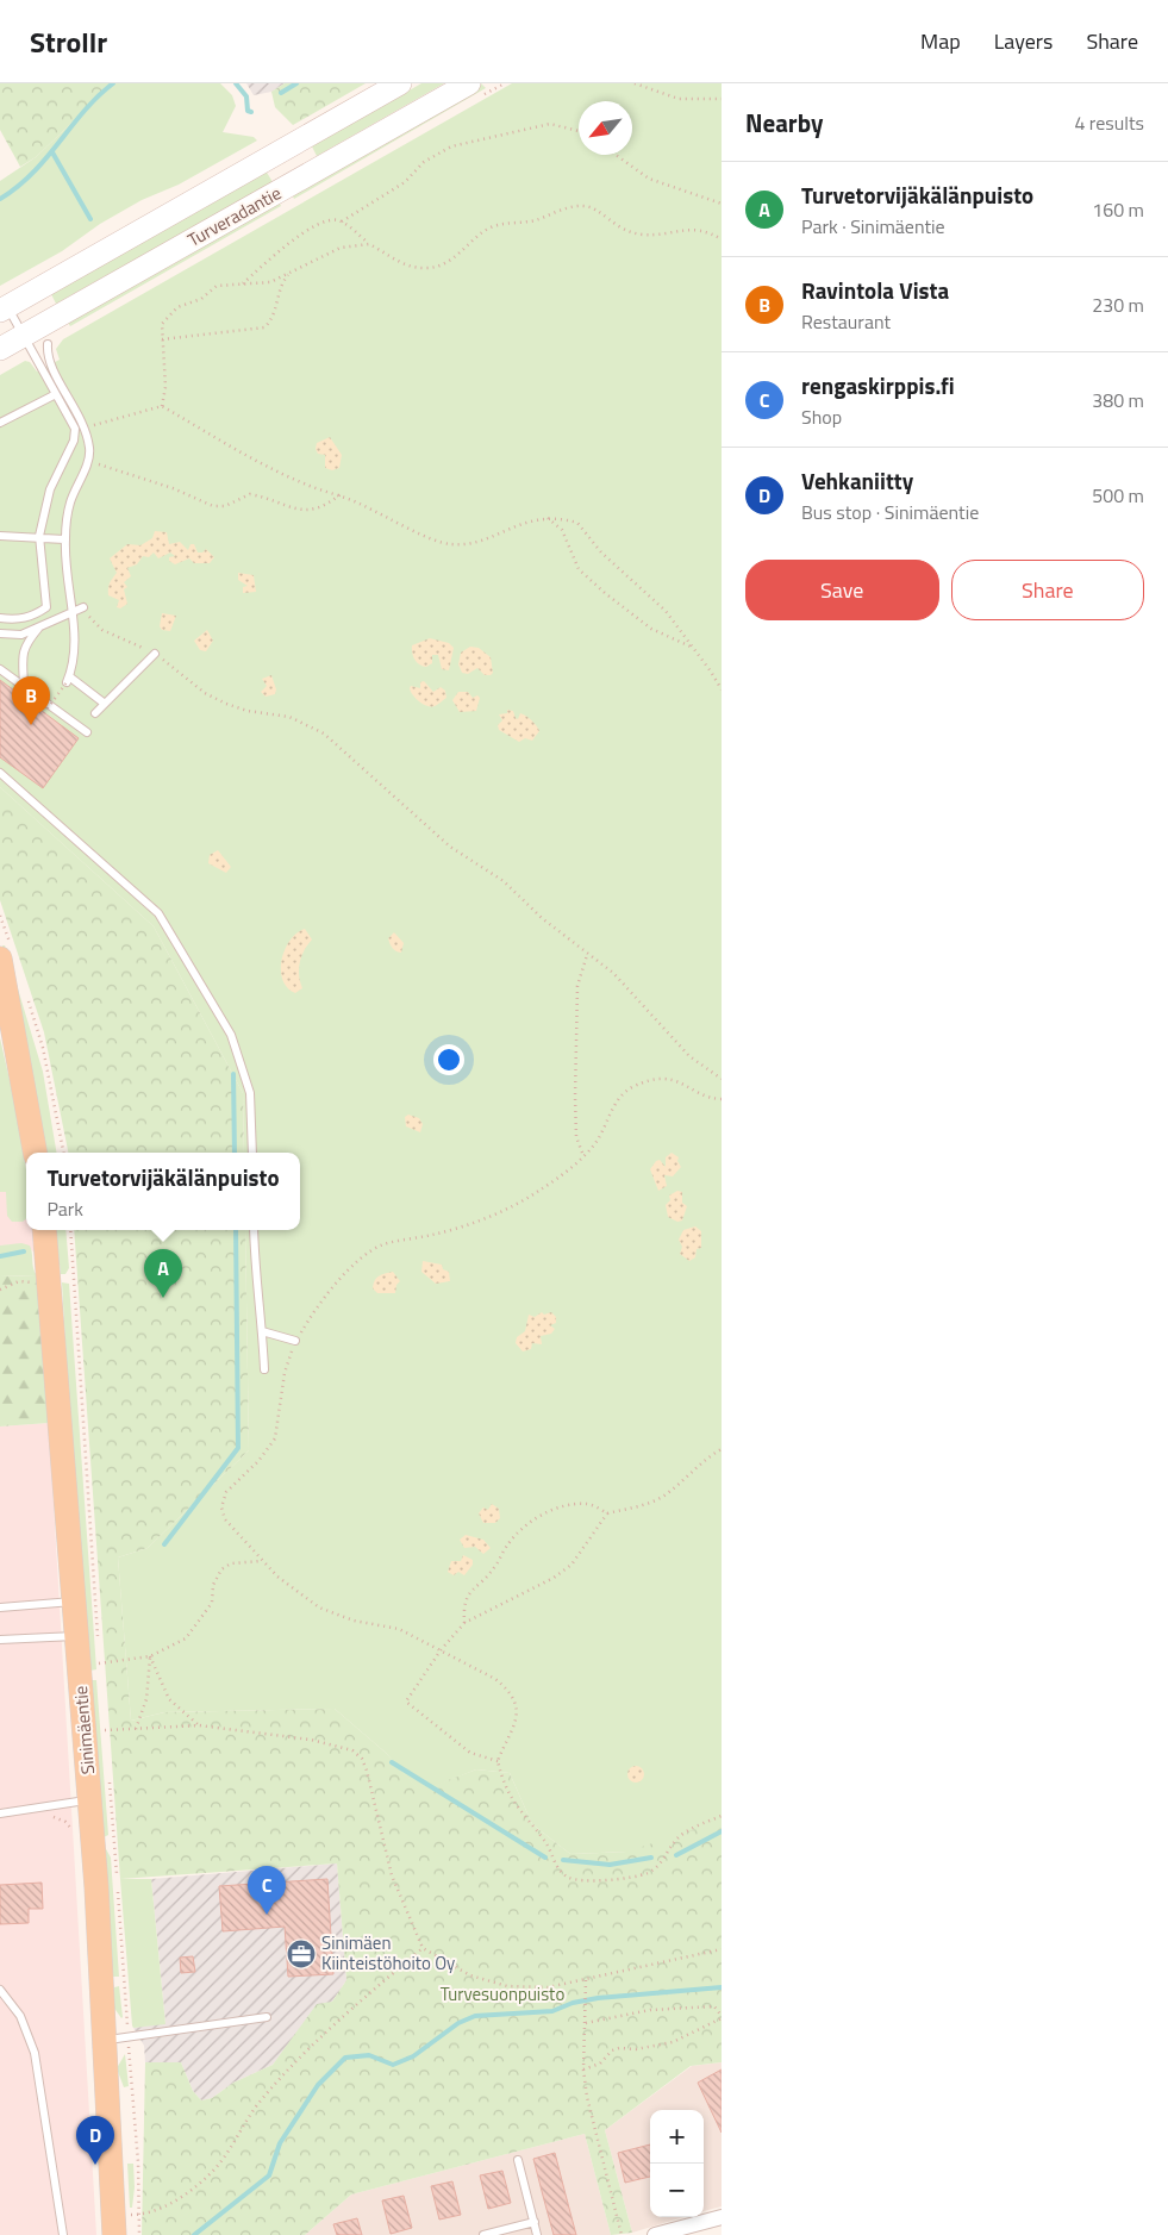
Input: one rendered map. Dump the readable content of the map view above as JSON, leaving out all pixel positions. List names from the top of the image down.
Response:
{
  "streets": {
    "main road": ["Turveradantie", "Sinimäentie"]
  },
  "parks": ["Turvesuonpuisto"],
  "places": {
    "office": ["Sinimäen Kiinteistöhoito Oy"]
  },
  "north": "bottom left",
  "page": {
    "header": "Strollr",
    "nav": ["Map", "Layers", "Share"],
    "heading": ["Nearby", "4 results"],
    "list": [
      {
        "mark": "A",
        "name": "Turvetorvijäkälänpuisto",
        "note": "Park · Sinimäentie",
        "value": "160 m"
      },
      {
        "mark": "B",
        "name": "Ravintola Vista",
        "note": "Restaurant",
        "value": "230 m"
      },
      {
        "mark": "C",
        "name": "rengaskirppis.fi",
        "note": "Shop",
        "value": "380 m"
      },
      {
        "mark": "D",
        "name": "Vehkaniitty",
        "note": "Bus stop · Sinimäentie",
        "value": "500 m"
      }
    ],
    "buttons": ["Save", "Share"],
    "pins": [
      "B",
      "A",
      "C",
      "D"
    ],
    "popup": ["Turvetorvijäkälänpuisto", "Park"],
    "map_buttons": ["+", "−"]
  }
}
